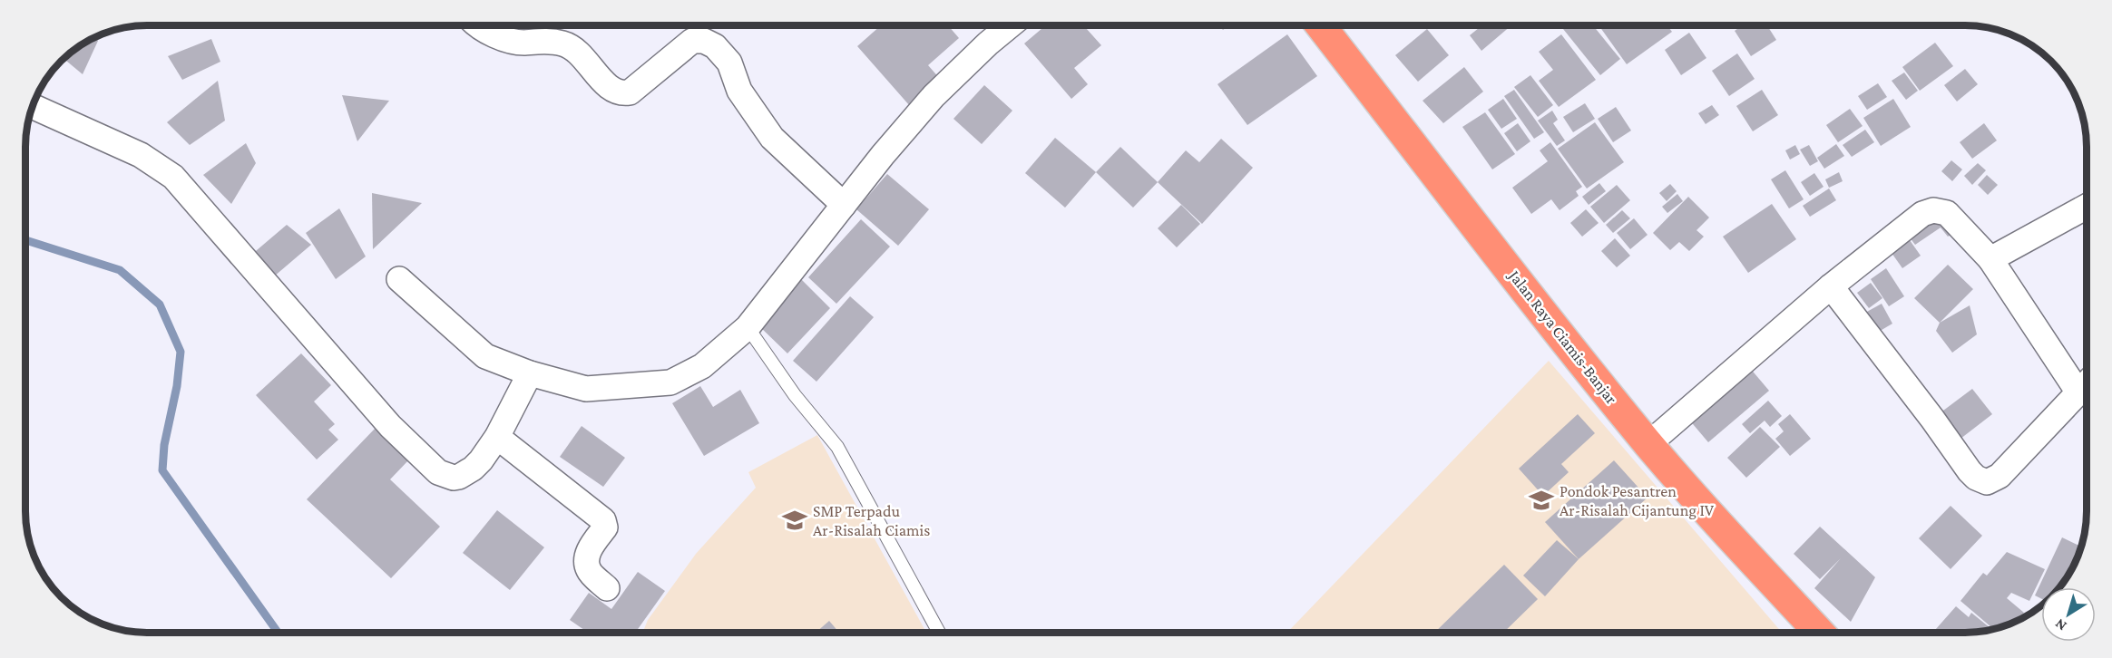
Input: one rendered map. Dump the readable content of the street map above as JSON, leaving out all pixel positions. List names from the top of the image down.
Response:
{
  "streets": {
    "highway": ["Jalan Raya Ciamis-Banjar"]
  },
  "places": {
    "school or university": ["Pondok Pesantren Ar-Risalah Cijantung IV", "SMP Terpadu Ar-Risalah Ciamis"]
  },
  "north": "bottom left"
}
